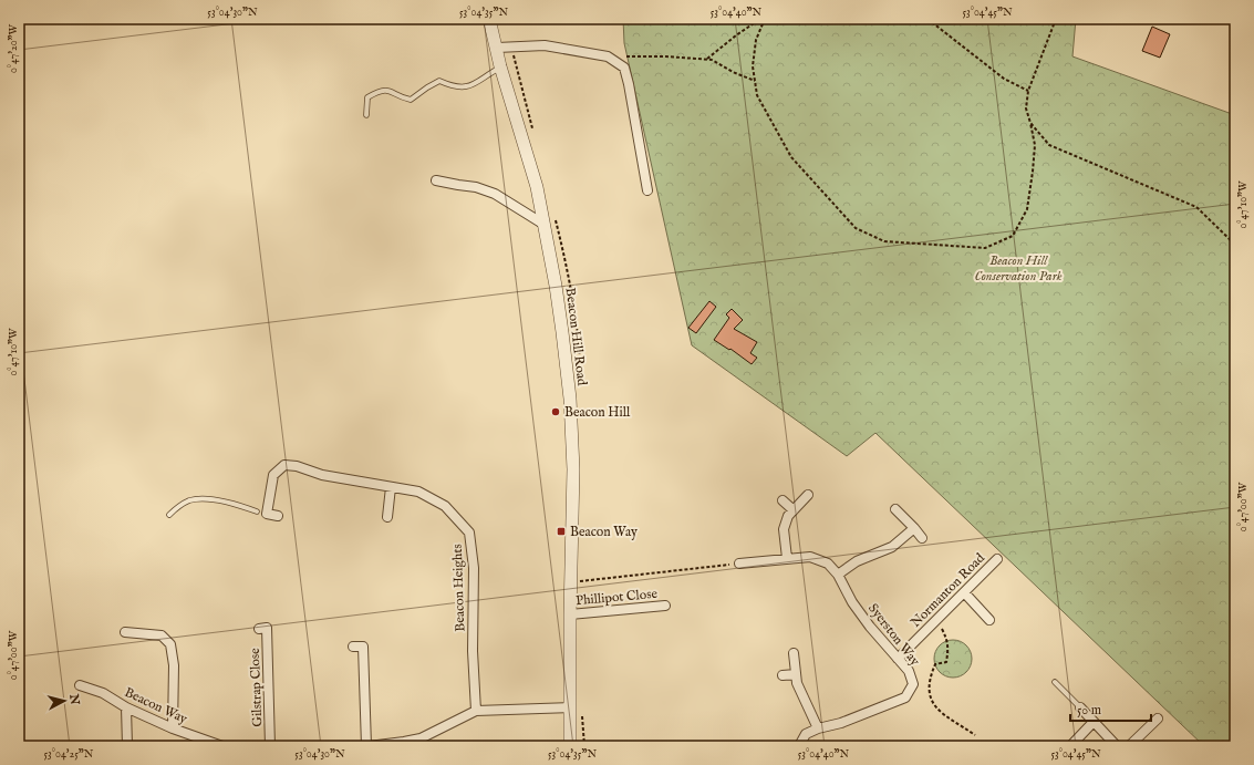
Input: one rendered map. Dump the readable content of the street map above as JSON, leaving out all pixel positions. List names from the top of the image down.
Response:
{
  "streets": {
    "street": [
      "Beacon Hill Road",
      "Beacon Heights",
      "Normanton Road",
      "Phillipot Close",
      "Syerston Way",
      "Gilstrap Close",
      "Beacon Way"
    ]
  },
  "crossings": [
    ["Beacon Hill Road", "Phillipot Close"],
    ["Normanton Road", "Syerston Way"]
  ],
  "parks": ["Beacon Hill Conservation Park"],
  "places": {
    "other": ["Beacon Hill"],
    "transit": ["Beacon Way"]
  },
  "scale_bar": "50 m",
  "north": "right",
  "coordinates": [
    "53°04'30\"N",
    "53°04'35\"N",
    "53°04'40\"N",
    "53°04'45\"N",
    "0°47'20\"W",
    "0°47'10\"W",
    "0°47'00\"W",
    "53°04'25\"N"
  ]
}
